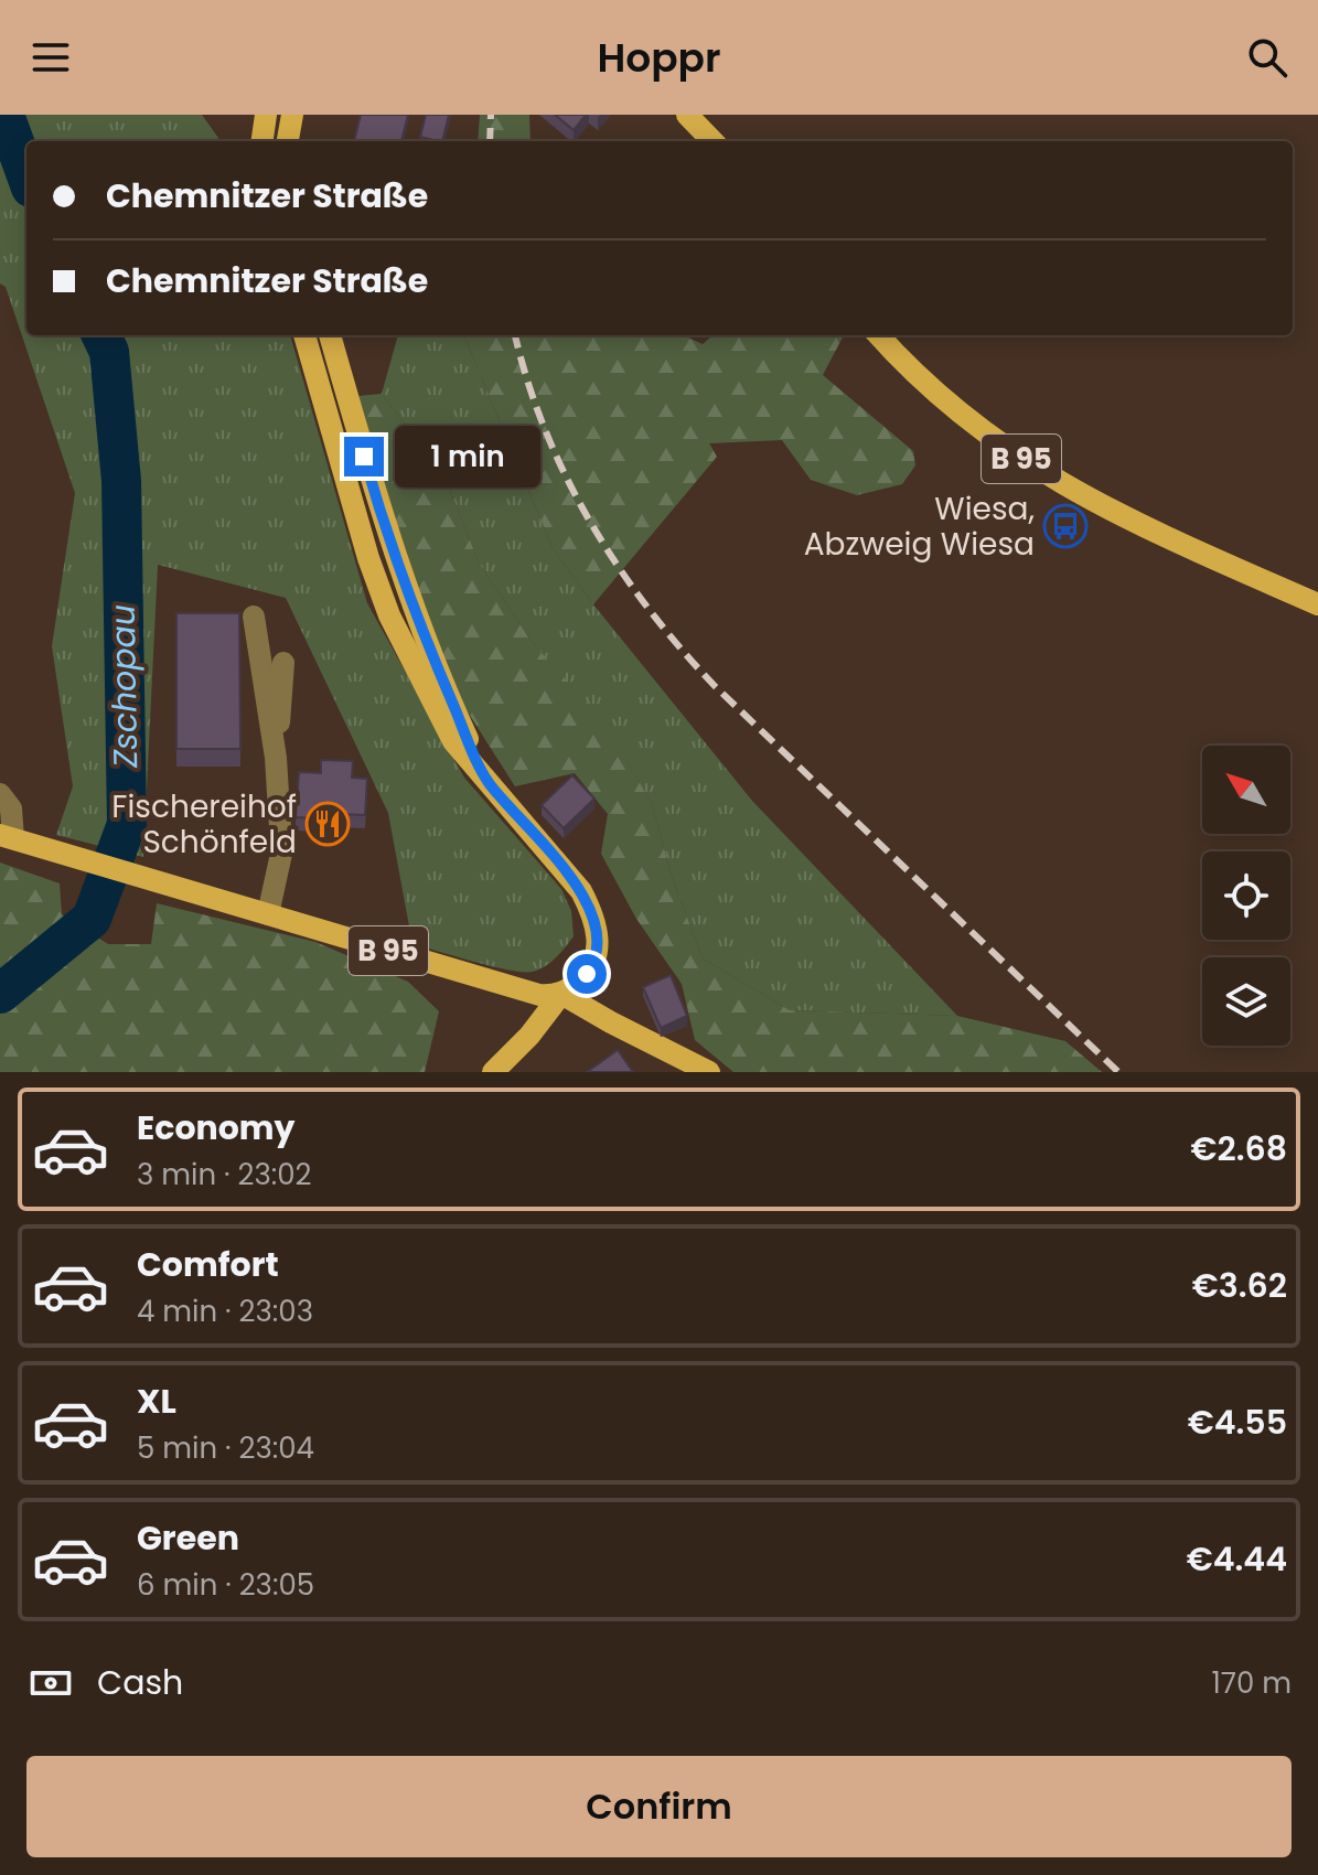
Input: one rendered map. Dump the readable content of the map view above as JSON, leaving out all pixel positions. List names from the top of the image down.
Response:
{
  "streets": {
    "main road": ["B 95"]
  },
  "water": ["Zschopau"],
  "places": {
    "bus stop": ["Wiesa, Abzweig Wiesa"],
    "restaurant": ["Fischereihof Schönfeld"]
  },
  "north": "top left",
  "page": {
    "header": "Hoppr",
    "banner": ["Chemnitzer Straße", "Chemnitzer Straße"],
    "bubble": "1 min",
    "list": [
      {
        "name": "Economy",
        "note": "3 min · 23:02",
        "value": "€2.68"
      },
      {
        "name": "Comfort",
        "note": "4 min · 23:03",
        "value": "€3.62"
      },
      {
        "name": "XL",
        "note": "5 min · 23:04",
        "value": "€4.55"
      },
      {
        "name": "Green",
        "note": "6 min · 23:05",
        "value": "€4.44"
      }
    ],
    "pay": ["Cash", "170 m"],
    "buttons": "Confirm"
  }
}
